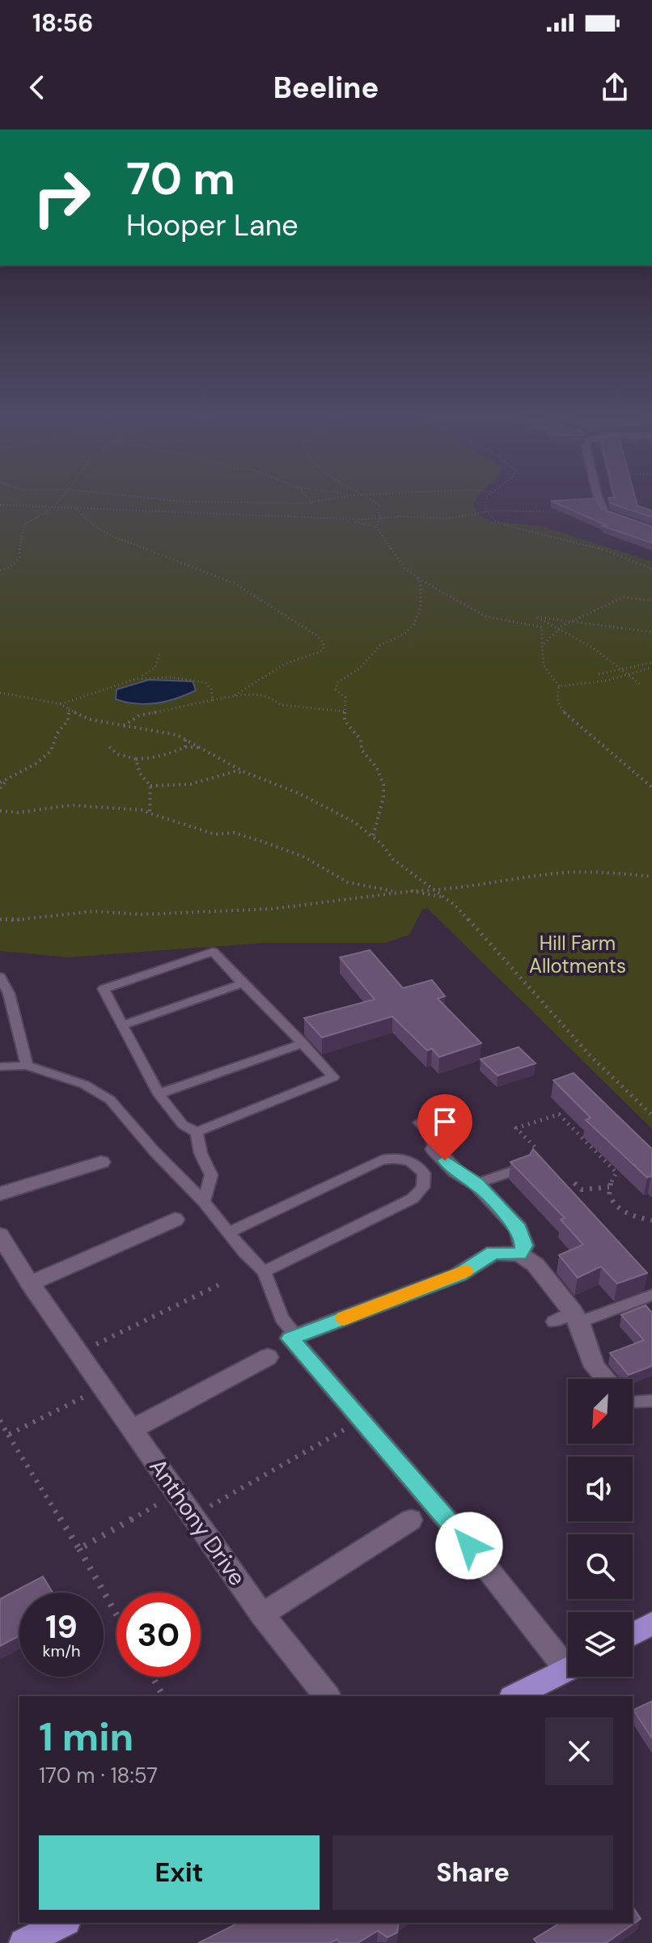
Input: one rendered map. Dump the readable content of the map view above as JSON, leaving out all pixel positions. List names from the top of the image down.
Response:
{
  "streets": {
    "street": ["Anthony Drive"]
  },
  "parks": ["Hill Farm Allotments"],
  "north": "bottom left",
  "page": {
    "status": "18:56",
    "header": "Beeline",
    "turn": ["70 m", "Hooper Lane"],
    "speed": "19 km/h",
    "limit": "30",
    "heading": ["1 min", "170 m · 18:57"],
    "buttons": ["Exit", "Share"]
  }
}
